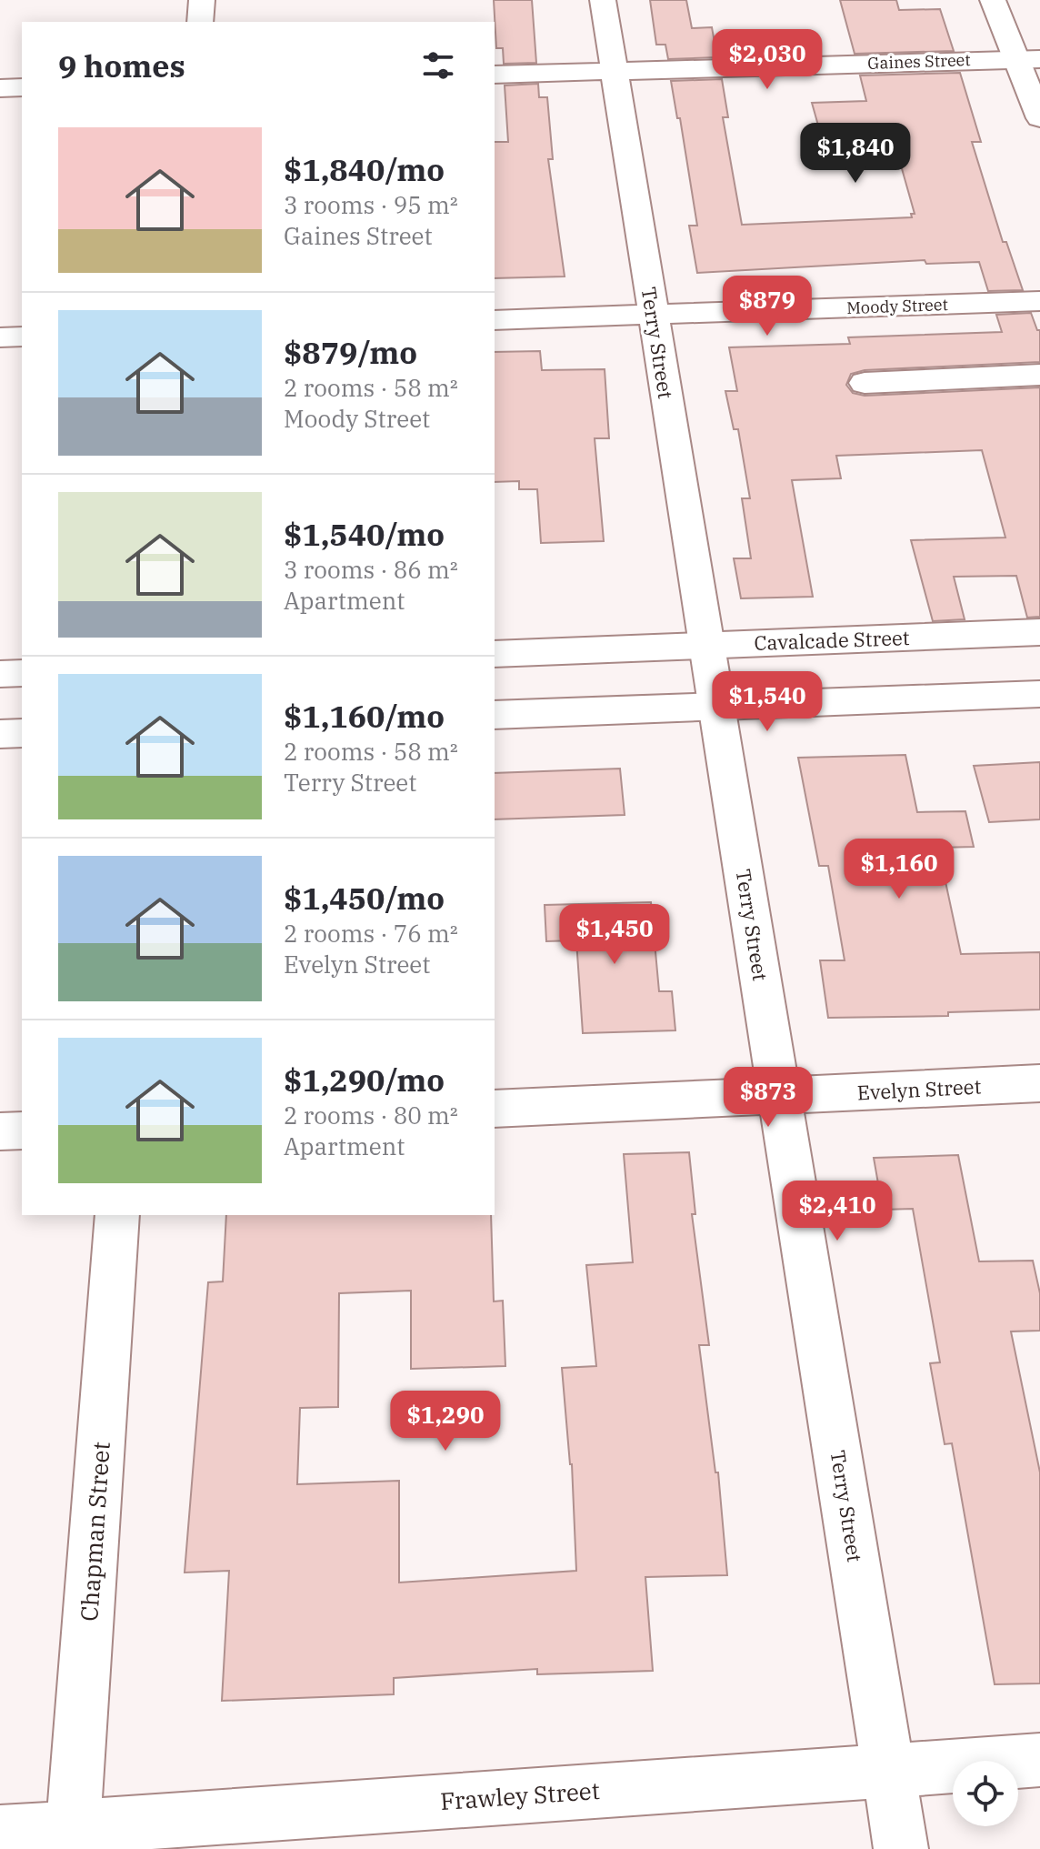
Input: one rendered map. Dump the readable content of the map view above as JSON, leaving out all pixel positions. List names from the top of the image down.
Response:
{
  "streets": {
    "street": [
      "Gaines Street",
      "Moody Street",
      "Terry Street",
      "Cavalcade Street",
      "Evelyn Street",
      "Chapman Street",
      "Frawley Street"
    ]
  },
  "crossings": [
    ["Gaines Street", "Terry Street"],
    ["Moody Street", "Terry Street"],
    ["Terry Street", "Cavalcade Street"],
    ["Terry Street", "Evelyn Street"],
    ["Terry Street", "Frawley Street"],
    ["Chapman Street", "Frawley Street"]
  ],
  "page": {
    "heading": "9 homes",
    "price": [
      "$2,030",
      "$1,840",
      "$879",
      "$1,540",
      "$1,160",
      "$1,450",
      "$873",
      "$2,410",
      "$1,290"
    ],
    "list": [
      {
        "name": "$1,840/mo",
        "note": "3 rooms · 95 m² · Gaines Street"
      },
      {
        "name": "$879/mo",
        "note": "2 rooms · 58 m² · Moody Street"
      },
      {
        "name": "$1,540/mo",
        "note": "3 rooms · 86 m² · Apartment"
      },
      {
        "name": "$1,160/mo",
        "note": "2 rooms · 58 m² · Terry Street"
      },
      {
        "name": "$1,450/mo",
        "note": "2 rooms · 76 m² · Evelyn Street"
      },
      {
        "name": "$1,290/mo",
        "note": "2 rooms · 80 m² · Apartment"
      }
    ]
  }
}
